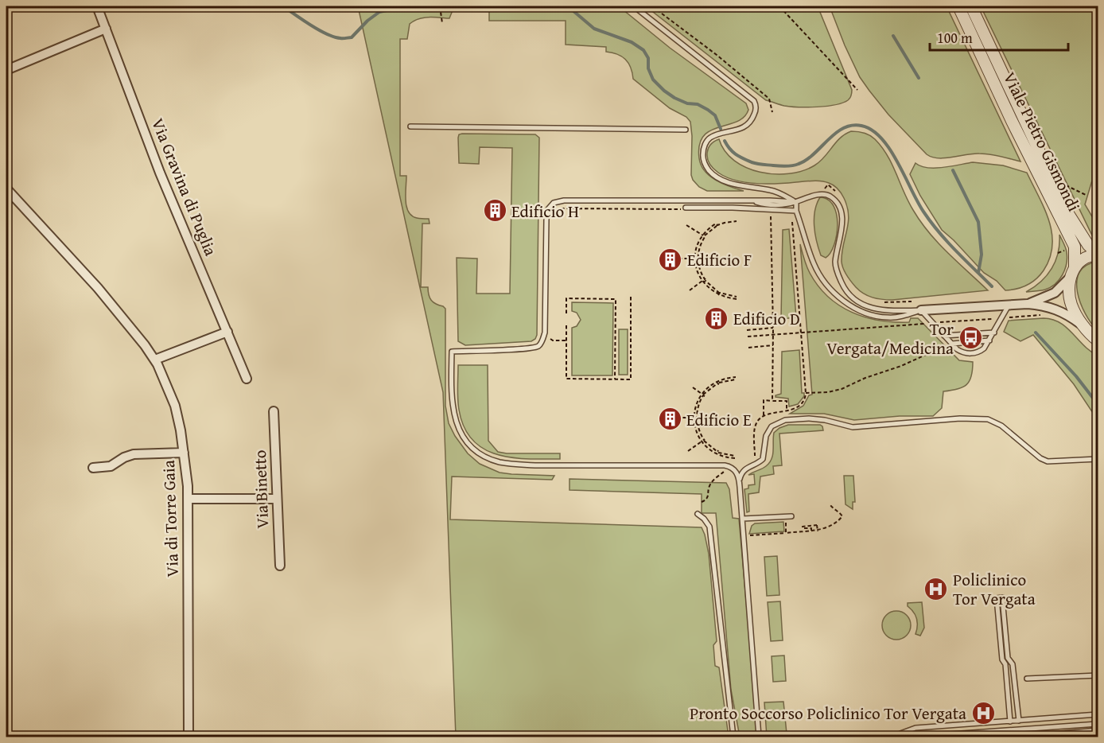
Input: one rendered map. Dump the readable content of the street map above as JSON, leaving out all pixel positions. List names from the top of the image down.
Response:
{
  "streets": {
    "street": [
      "Viale Pietro Gismondi",
      "Via Gravina di Puglia",
      "Via Binetto",
      "Via di Torre Gaia"
    ]
  },
  "places": {
    "building": [
      "Edificio H",
      "Edificio F",
      "Edificio D",
      "Edificio E"
    ],
    "bus stop": ["Tor Vergata/Medicina"],
    "hospital": ["Policlinico Tor Vergata", "Pronto Soccorso Policlinico Tor Vergata"]
  },
  "scale_bar": "100 m"
}
